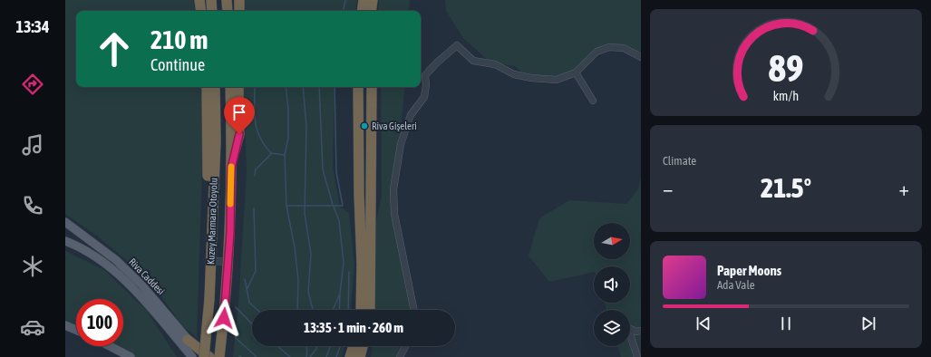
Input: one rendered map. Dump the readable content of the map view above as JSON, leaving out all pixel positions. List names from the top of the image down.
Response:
{
  "streets": {
    "highway": ["Kuzey Marmara Otoyolu"],
    "main road": ["Riva Caddesi"]
  },
  "crossings": [
    ["Kuzey Marmara Otoyolu", "Riva Caddesi"]
  ],
  "places": ["Riva Gişeleri"],
  "north": "right",
  "page": {
    "tabs": "13:34",
    "turn": ["210 m", "Continue"],
    "tile": "Climate",
    "heat": ["−", "21.5°", "+"],
    "song": ["Paper Moons", "Ada Vale"],
    "limit": "100",
    "trip": "13:35 · 1 min · 260 m",
    "gauge": ["89", "km/h"]
  }
}
